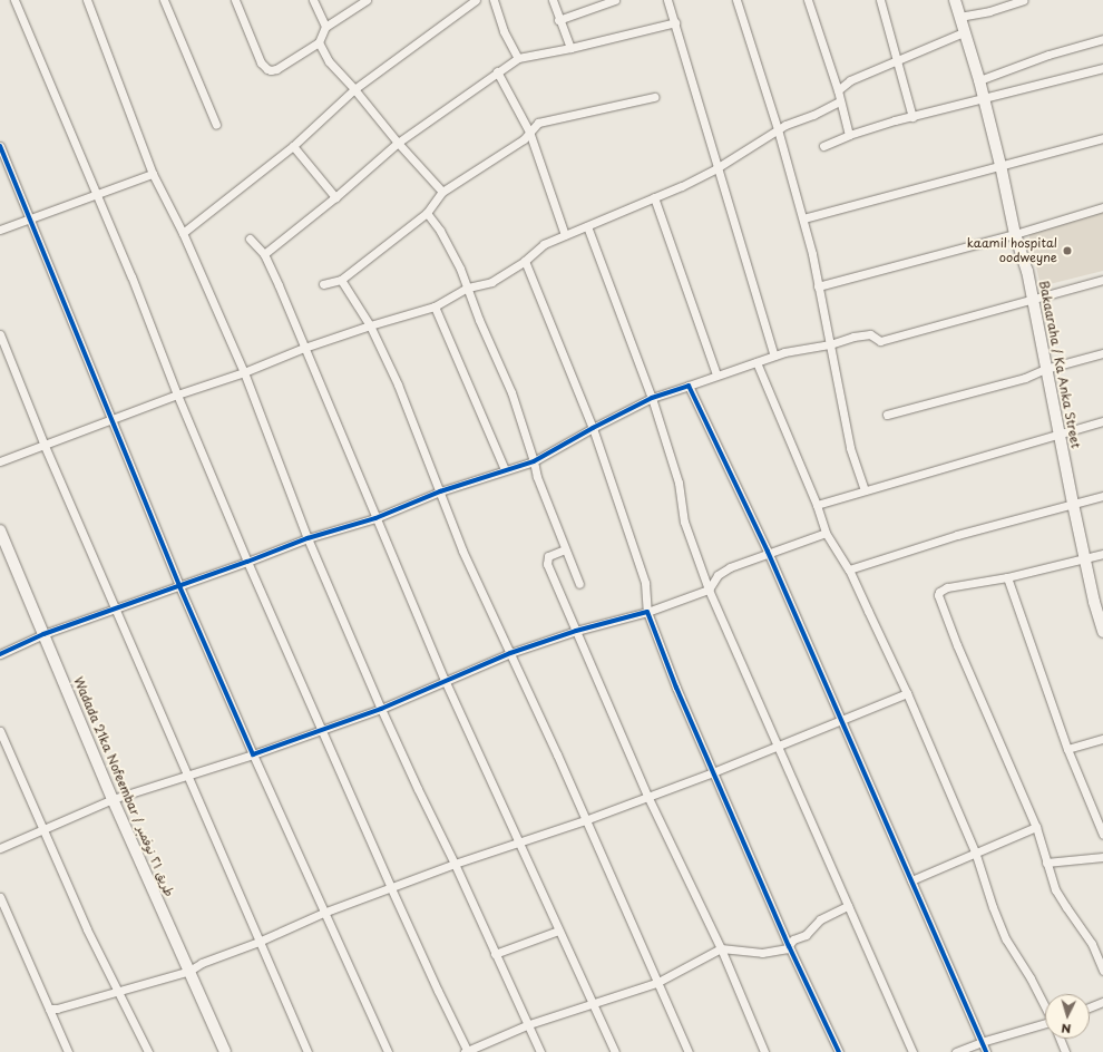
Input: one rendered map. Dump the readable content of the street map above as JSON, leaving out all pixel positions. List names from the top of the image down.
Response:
{
  "streets": {
    "street": ["Bakaaraha / Ka Anka Street", "Wadada 21ka Nofeembar / طريق ٢١ نوفمبر"]
  },
  "places": ["kaamil hospital oodweyne"],
  "north": "bottom"
}
